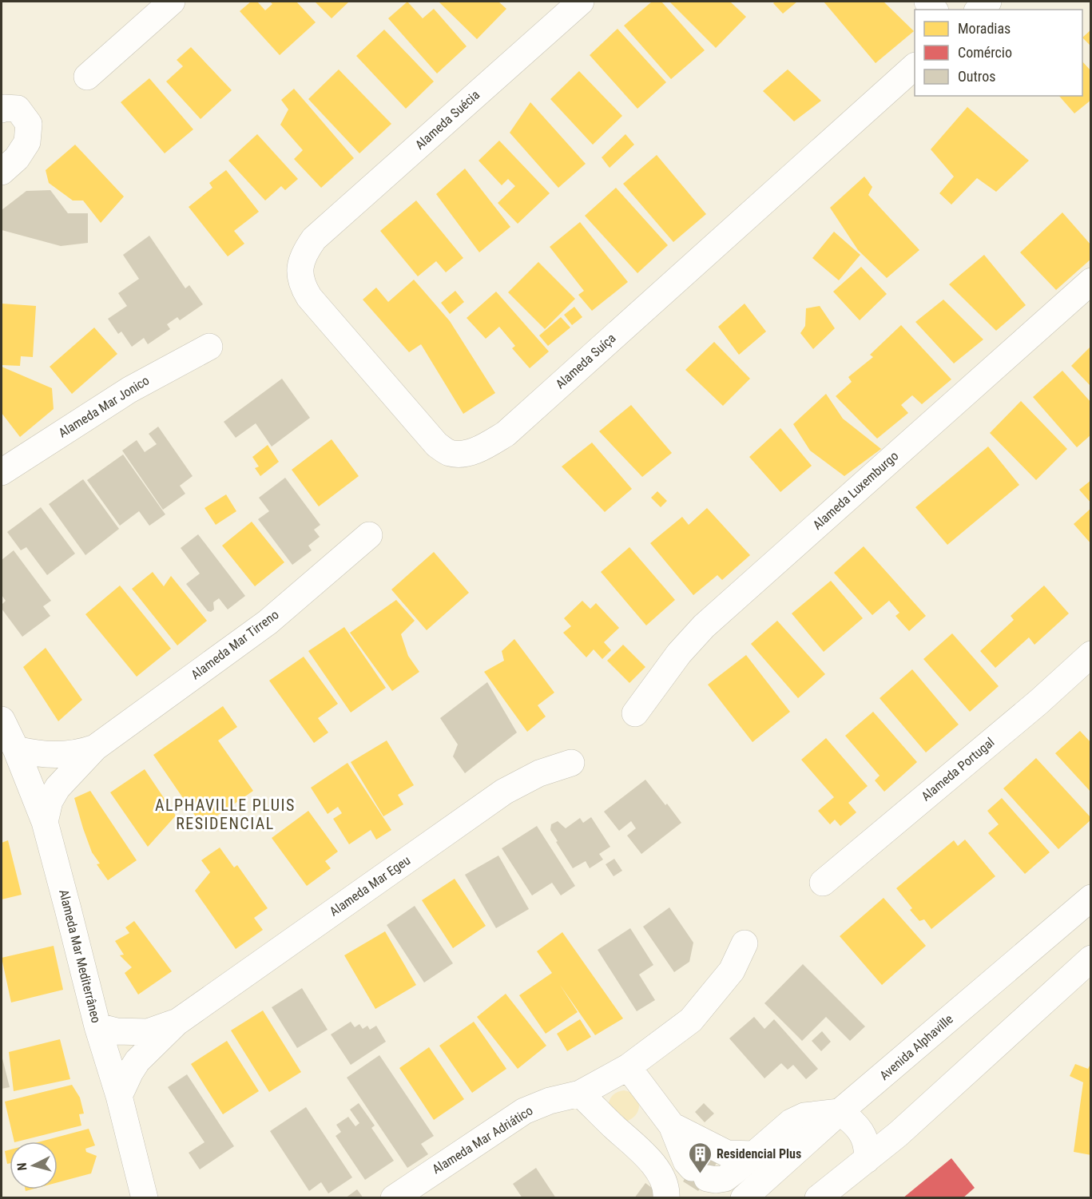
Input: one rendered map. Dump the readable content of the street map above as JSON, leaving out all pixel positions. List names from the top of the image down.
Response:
{
  "streets": {
    "street": [
      "Alameda Suécia",
      "Alameda Suíça",
      "Alameda Mar Jonico",
      "Alameda Luxemburgo",
      "Alameda Mar Tirreno",
      "Alameda Portugal",
      "Alameda Mar Egeu",
      "Alameda Mar Mediterrâneo",
      "Avenida Alphaville",
      "Alameda Mar Adriático"
    ]
  },
  "crossings": [
    ["Alameda Suécia", "Alameda Suíça"],
    ["Alameda Mar Tirreno", "Alameda Mar Mediterrâneo"],
    ["Alameda Mar Egeu", "Alameda Mar Mediterrâneo"]
  ],
  "districts": ["ALPHAVILLE PLUIS RESIDENCIAL"],
  "places": {
    "building": ["Residencial Plus"]
  },
  "legend": ["Moradias", "Comércio", "Outros"],
  "north": "left"
}
